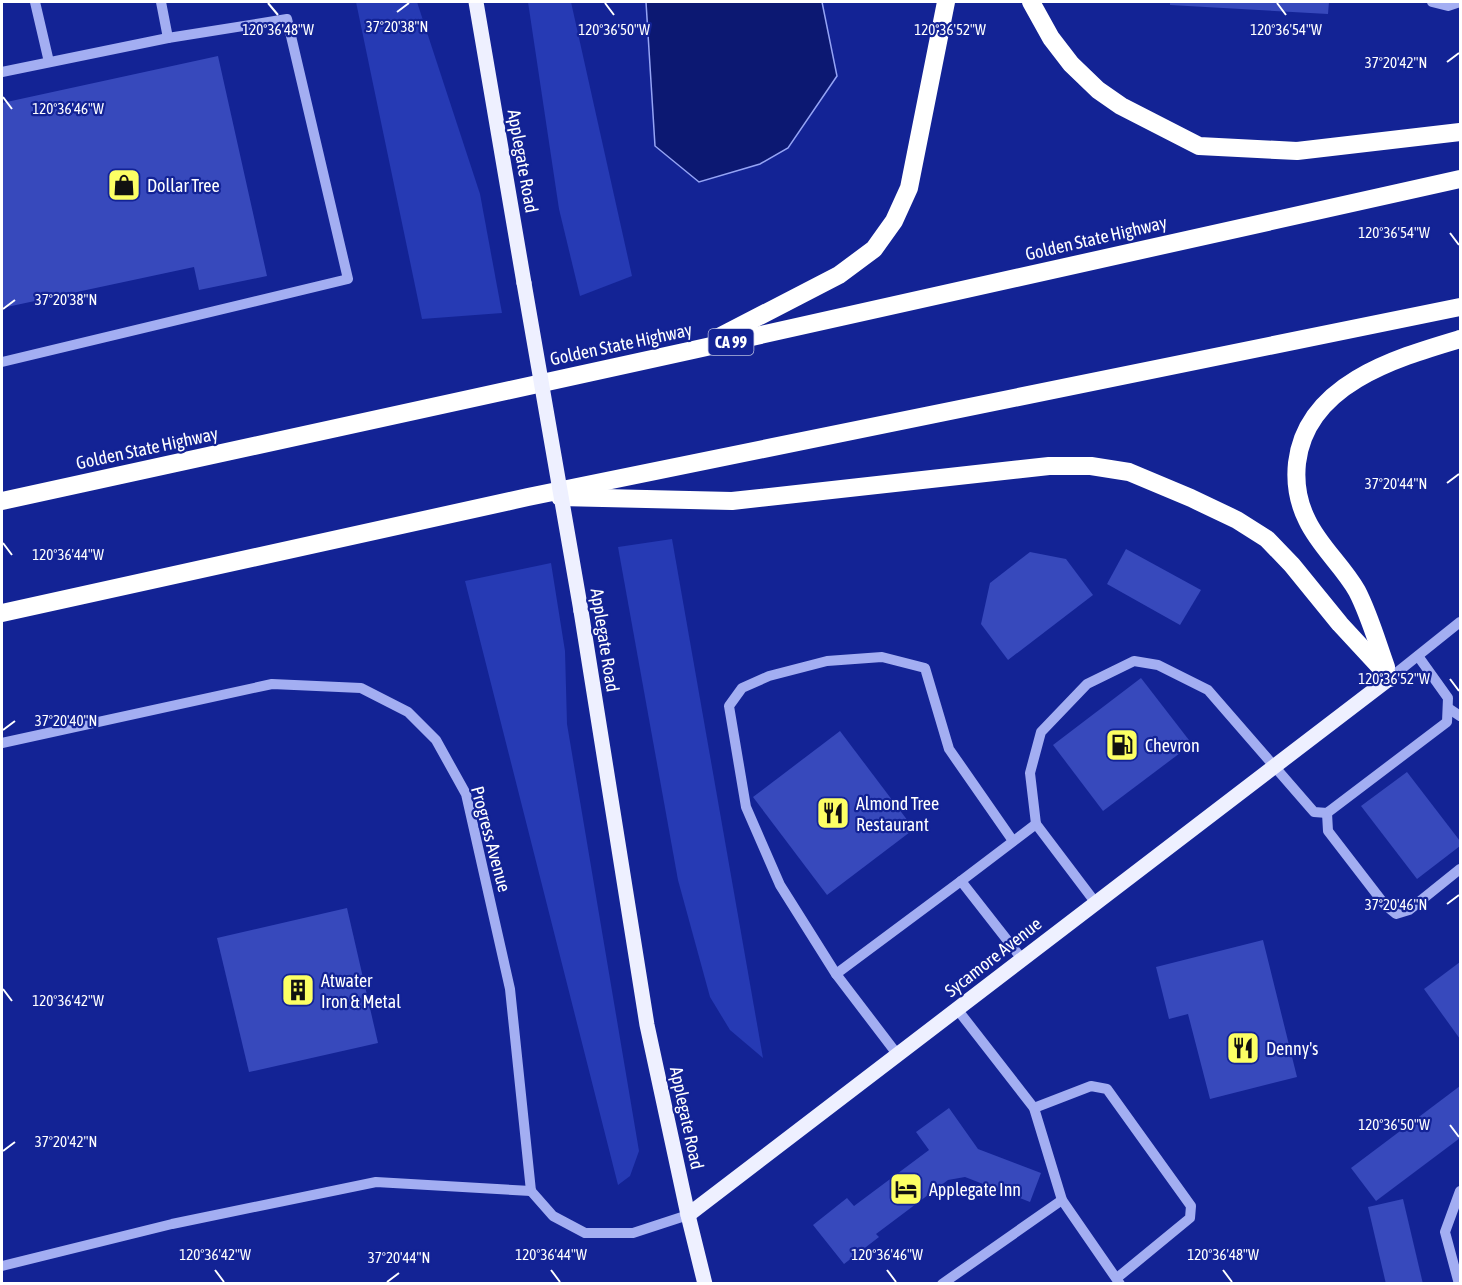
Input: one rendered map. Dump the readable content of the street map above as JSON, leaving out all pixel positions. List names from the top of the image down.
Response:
{
  "streets": {
    "highway": ["Golden State Highway", "CA 99"],
    "main road": ["Applegate Road", "Sycamore Avenue"],
    "street": ["Progress Avenue"]
  },
  "crossings": [
    ["Applegate Road", "Sycamore Avenue"],
    ["Progress Avenue", "Sycamore Avenue"]
  ],
  "places": {
    "shop": ["Dollar Tree"],
    "fuel station": ["Chevron"],
    "restaurant": ["Almond Tree Restaurant", "Denny's"],
    "building": ["Atwater Iron & Metal"],
    "hotel": ["Applegate Inn"]
  },
  "coordinates": [
    "37°20'38\"N",
    "120°36'48\"W",
    "120°36'50\"W",
    "120°36'52\"W",
    "120°36'54\"W",
    "37°20'42\"N",
    "120°36'46\"W",
    "37°20'44\"N",
    "120°36'44\"W",
    "37°20'40\"N",
    "37°20'46\"N",
    "120°36'42\"W"
  ]
}
